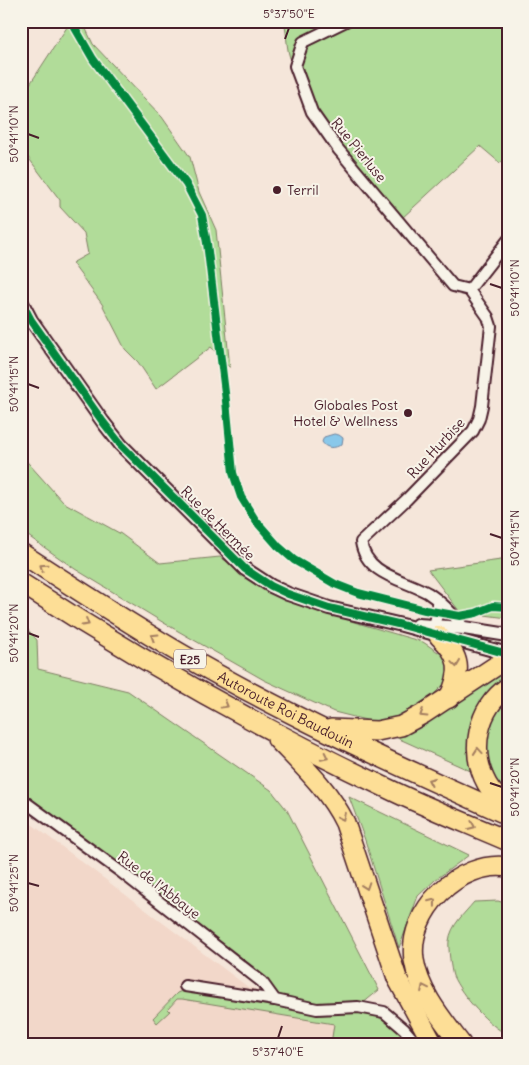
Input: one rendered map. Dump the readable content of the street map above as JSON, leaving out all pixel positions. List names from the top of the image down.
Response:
{
  "streets": {
    "highway": ["E25", "Autoroute Roi Baudouin"],
    "street": [
      "Rue Pierluse",
      "Rue Hurbise",
      "Rue de Hermée",
      "Rue de l'Abbaye"
    ]
  },
  "crossings": [
    ["Rue Pierluse", "Rue Hurbise"],
    ["Rue Hurbise", "Rue de Hermée"]
  ],
  "places": ["Terril", "Globales Post Hotel & Wellness"],
  "coordinates": [
    "5°37'50\"E",
    "50°41'10\"N",
    "50°41'15\"N",
    "50°41'20\"N",
    "50°41'25\"N",
    "5°37'40\"E"
  ]
}
